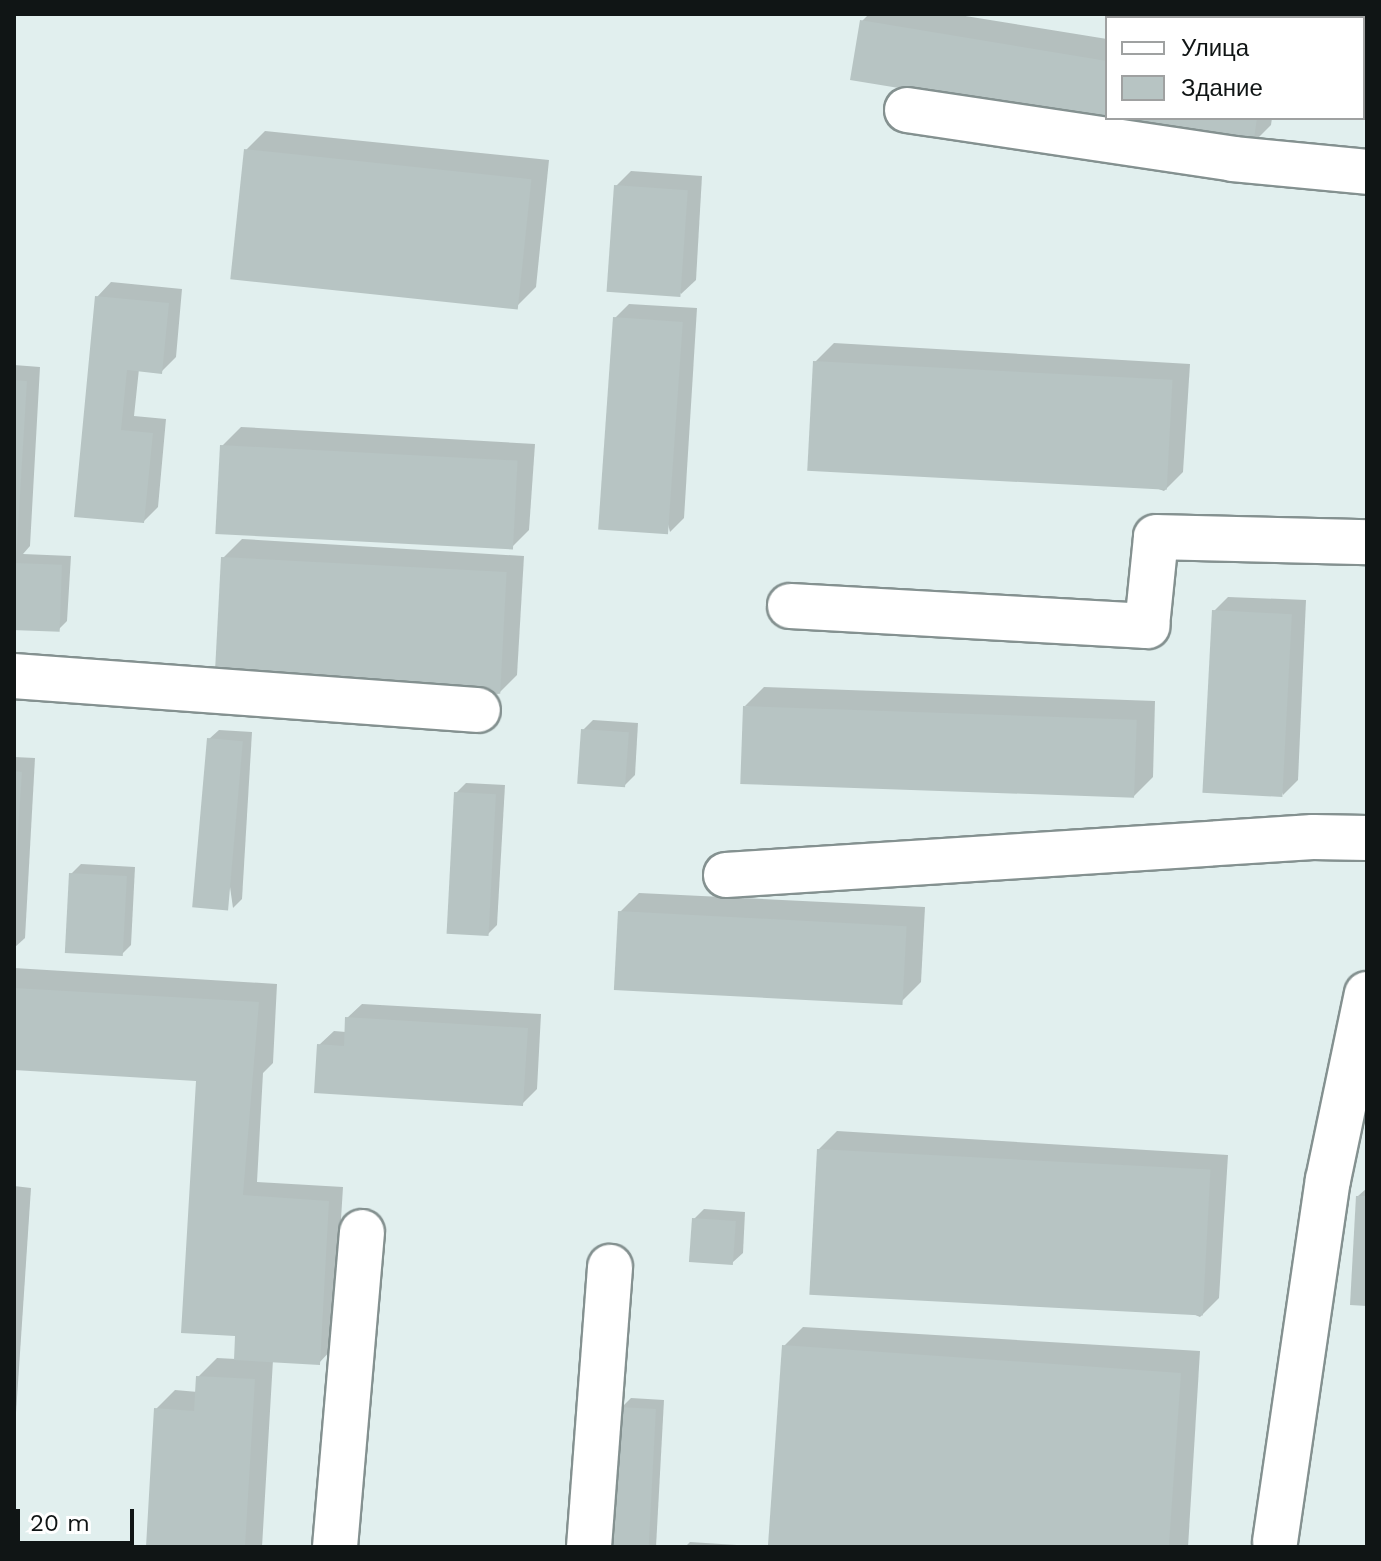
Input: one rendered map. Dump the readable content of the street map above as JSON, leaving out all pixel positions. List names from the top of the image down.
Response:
{
  "legend": ["Улица", "Здание"],
  "scale_bar": "20 m"
}
